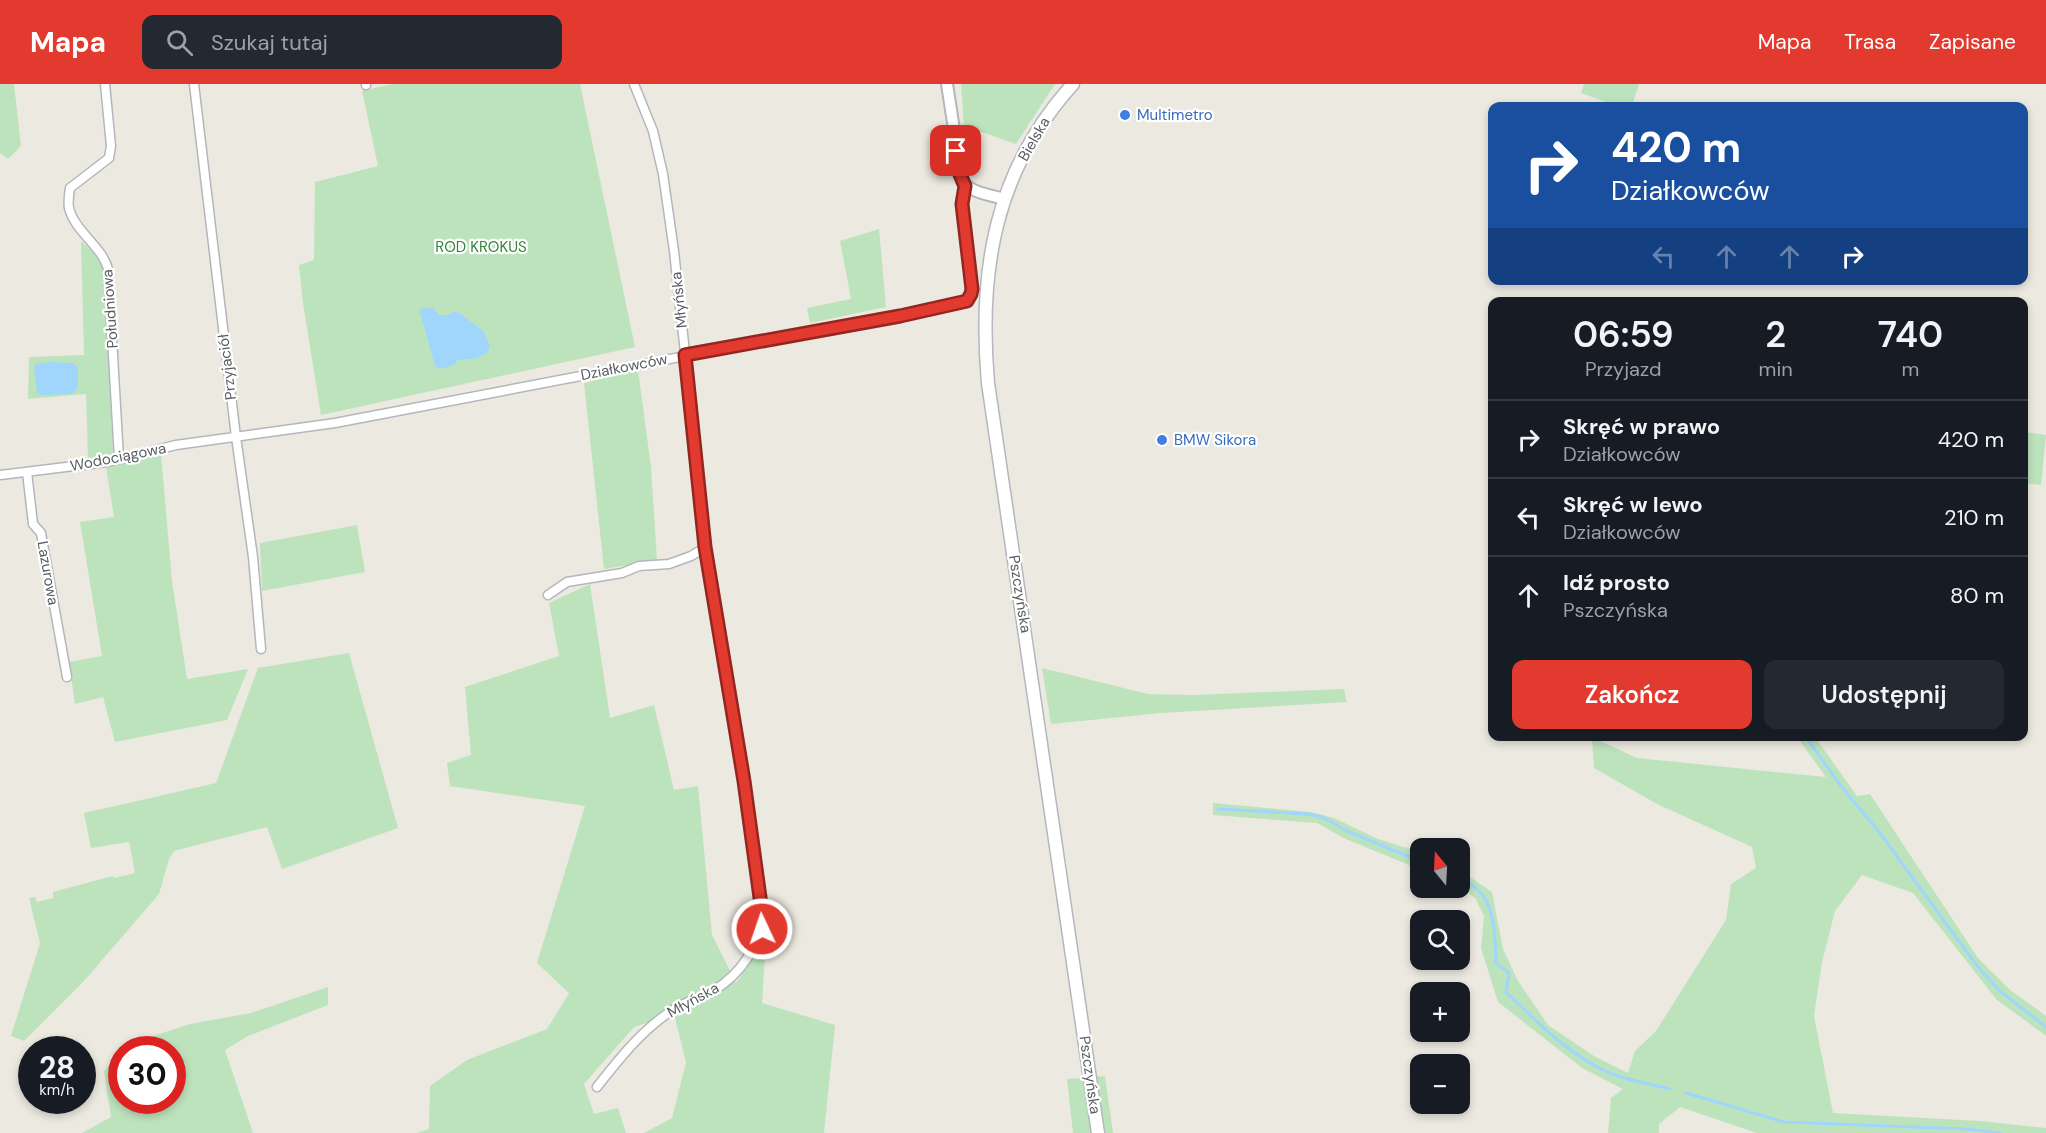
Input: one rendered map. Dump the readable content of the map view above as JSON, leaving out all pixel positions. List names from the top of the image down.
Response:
{
  "streets": {
    "main road": ["Bielska", "Pszczyńska"],
    "street": [
      "Młyńska",
      "Południowa",
      "Przyjaciół",
      "Działkowców",
      "Wodociągowa",
      "Lazurowa"
    ]
  },
  "crossings": [
    ["Bielska", "Pszczyńska"],
    ["Młyńska", "Działkowców"],
    ["Południowa", "Wodociągowa"],
    ["Przyjaciół", "Działkowców"],
    ["Przyjaciół", "Wodociągowa"],
    ["Działkowców", "Wodociągowa"],
    ["Wodociągowa", "Lazurowa"]
  ],
  "parks": ["ROD KROKUS"],
  "places": ["Multimetro", "BMW Sikora"],
  "north": "top",
  "page": {
    "header": "Mapa",
    "search": "Szukaj tutaj",
    "nav": ["Mapa", "Trasa", "Zapisane"],
    "turn": ["420 m", "Działkowców"],
    "eta": [
      "06:59",
      "Przyjazd",
      "2",
      "min",
      "740",
      "m"
    ],
    "list": [
      {
        "name": "Skręć w prawo",
        "note": "Działkowców",
        "value": "420 m"
      },
      {
        "name": "Skręć w lewo",
        "note": "Działkowców",
        "value": "210 m"
      },
      {
        "name": "Idź prosto",
        "note": "Pszczyńska",
        "value": "80 m"
      }
    ],
    "buttons": ["Zakończ", "Udostępnij"],
    "map_buttons": ["+", "−"],
    "speed": "28 km/h",
    "limit": "30"
  }
}
